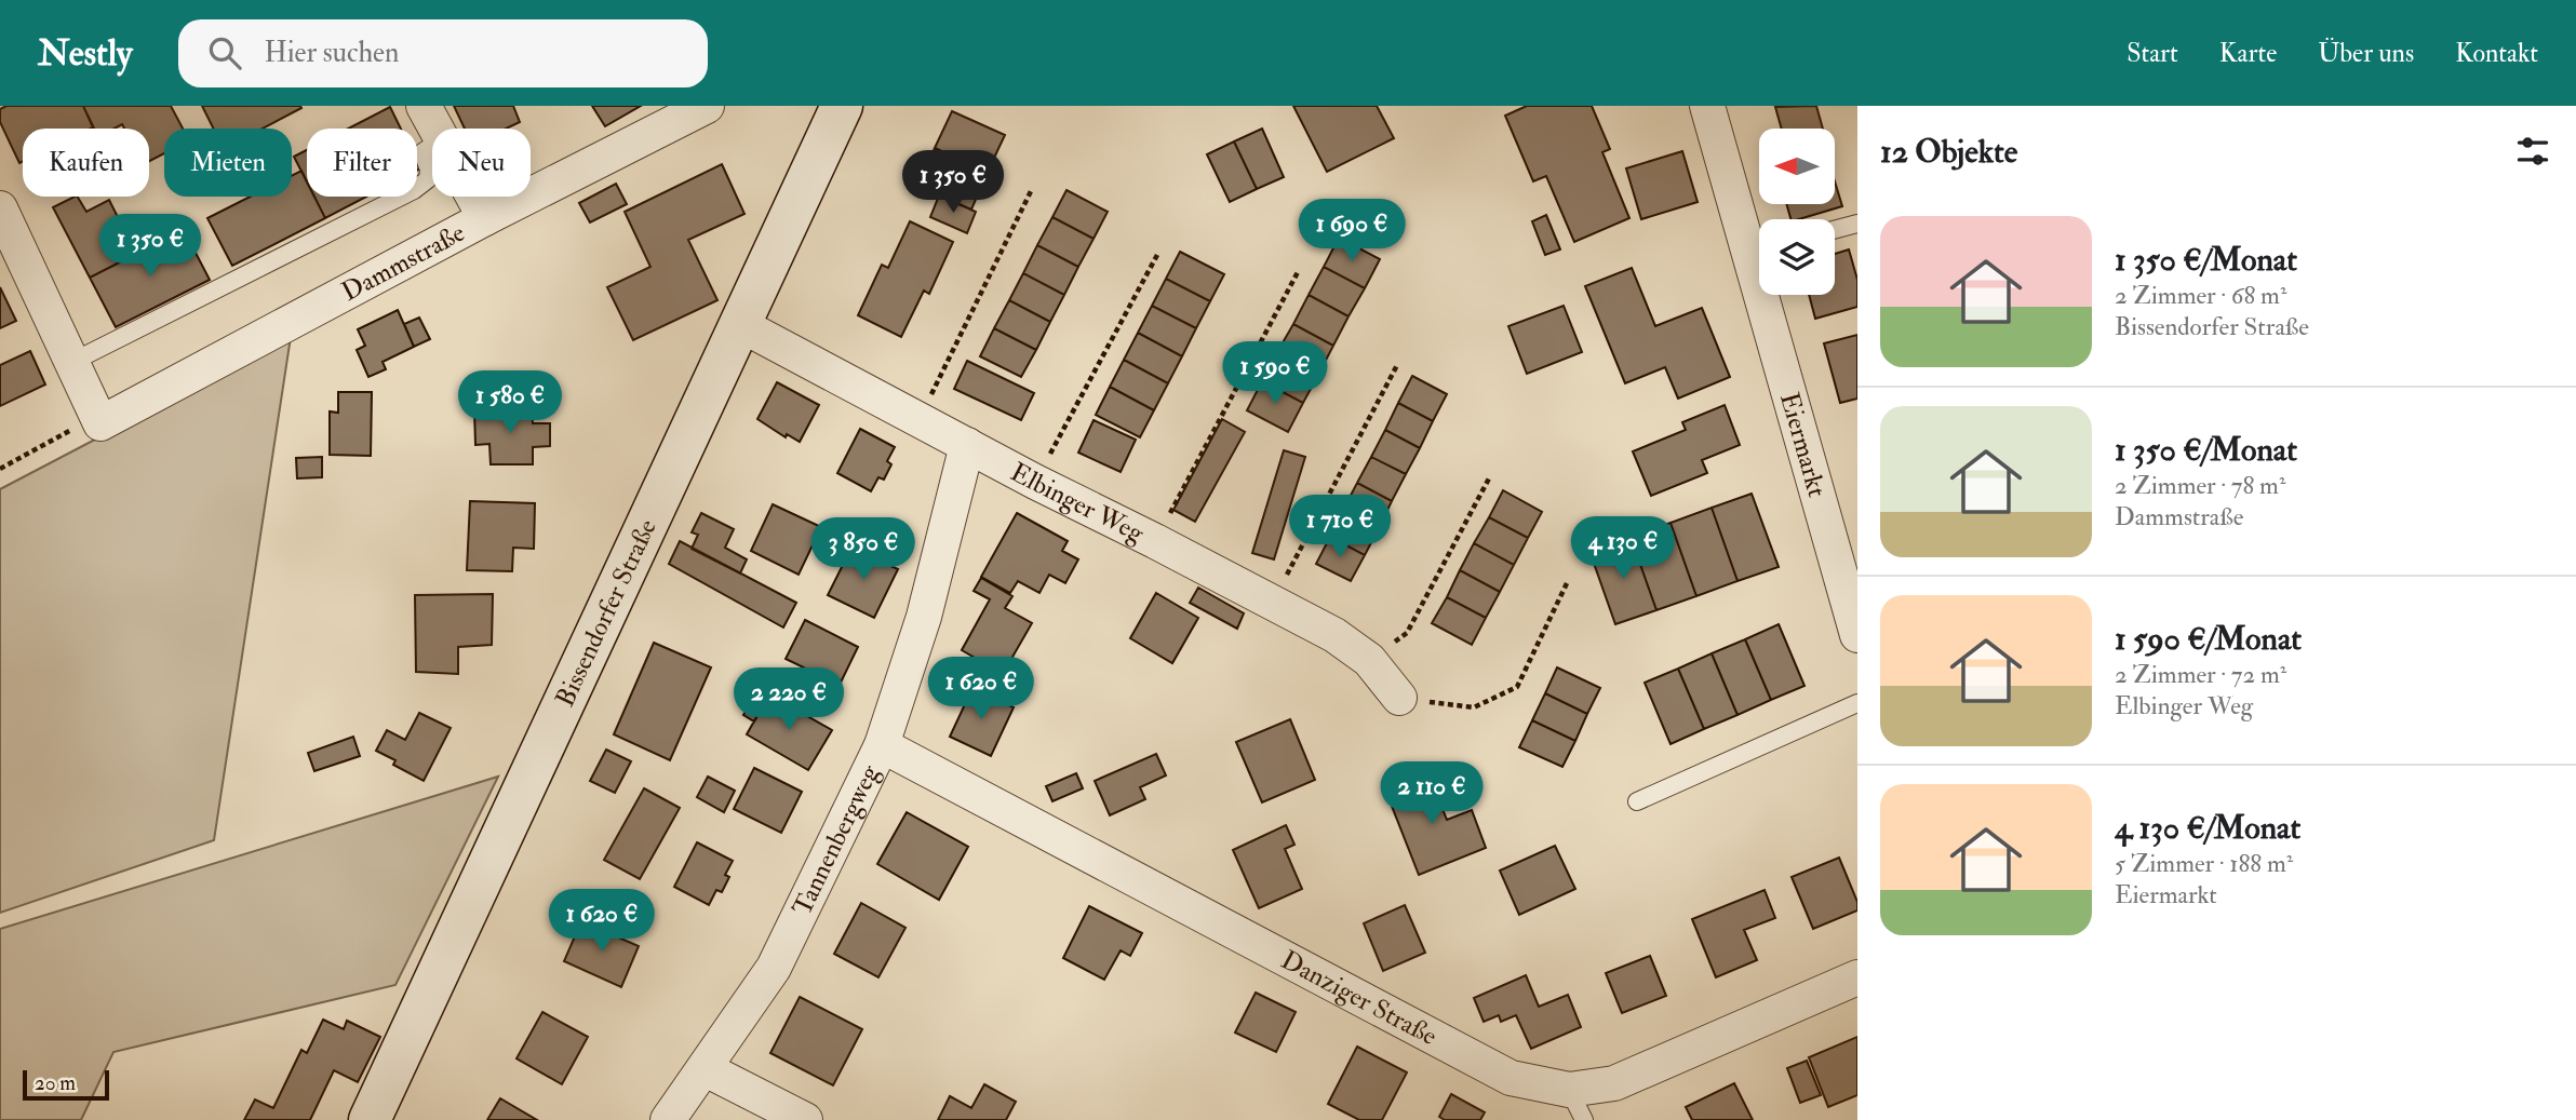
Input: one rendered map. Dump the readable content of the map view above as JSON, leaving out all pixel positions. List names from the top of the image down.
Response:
{
  "streets": {
    "main road": ["Bissendorfer Straße"],
    "street": [
      "Dammstraße",
      "Eiermarkt",
      "Elbinger Weg",
      "Tannenbergweg",
      "Danziger Straße"
    ]
  },
  "crossings": [
    ["Elbinger Weg", "Bissendorfer Straße"],
    ["Elbinger Weg", "Tannenbergweg"],
    ["Tannenbergweg", "Danziger Straße"]
  ],
  "scale_bar": "20 m",
  "north": "left",
  "page": {
    "header": "Nestly",
    "search": "Hier suchen",
    "nav": [
      "Start",
      "Karte",
      "Über uns",
      "Kontakt"
    ],
    "heading": "12 Objekte",
    "chip": [
      "Kaufen",
      "Mieten",
      "Filter",
      "Neu"
    ],
    "price": [
      "1 350 €",
      "1 690 €",
      "1 350 €",
      "1 590 €",
      "1 580 €",
      "1 710 €",
      "4 130 €",
      "3 850 €",
      "1 620 €",
      "2 220 €",
      "2 110 €",
      "1 620 €"
    ],
    "list": [
      {
        "name": "1 350 €/Monat",
        "note": "2 Zimmer · 68 m² · Bissendorfer Straße"
      },
      {
        "name": "1 350 €/Monat",
        "note": "2 Zimmer · 78 m² · Dammstraße"
      },
      {
        "name": "1 590 €/Monat",
        "note": "2 Zimmer · 72 m² · Elbinger Weg"
      },
      {
        "name": "4 130 €/Monat",
        "note": "5 Zimmer · 188 m² · Eiermarkt"
      }
    ],
    "scale": "20 m"
  }
}
